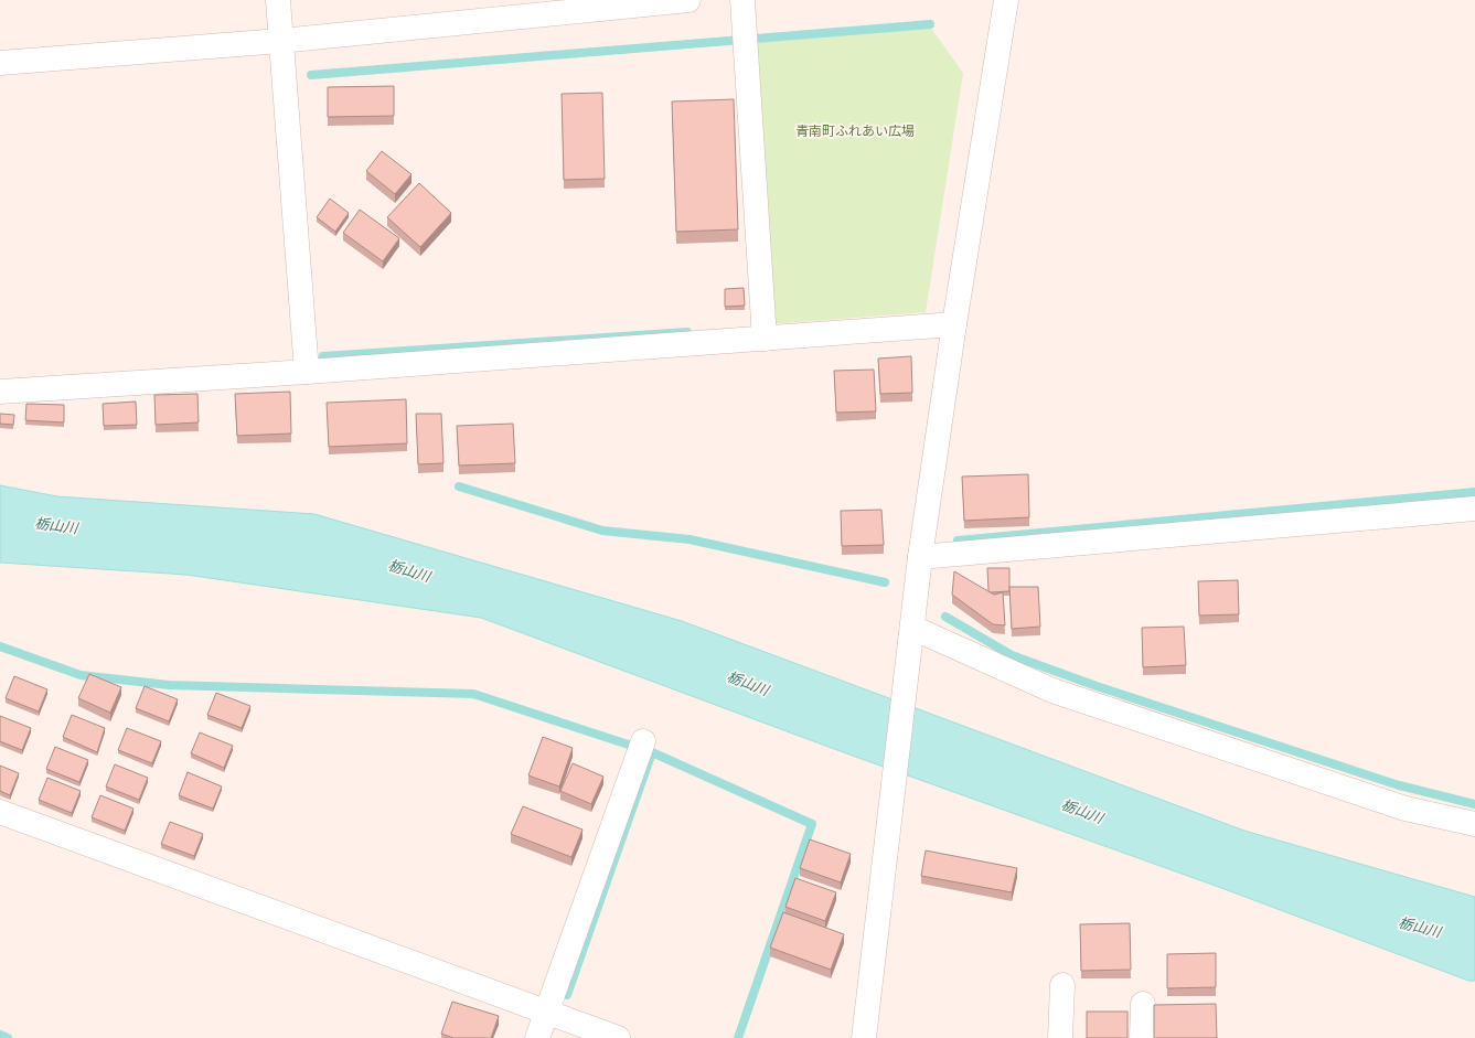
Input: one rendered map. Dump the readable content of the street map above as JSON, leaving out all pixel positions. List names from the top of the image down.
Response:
{
  "water": ["栃山川"],
  "parks": ["青南町ふれあい広場"]
}
